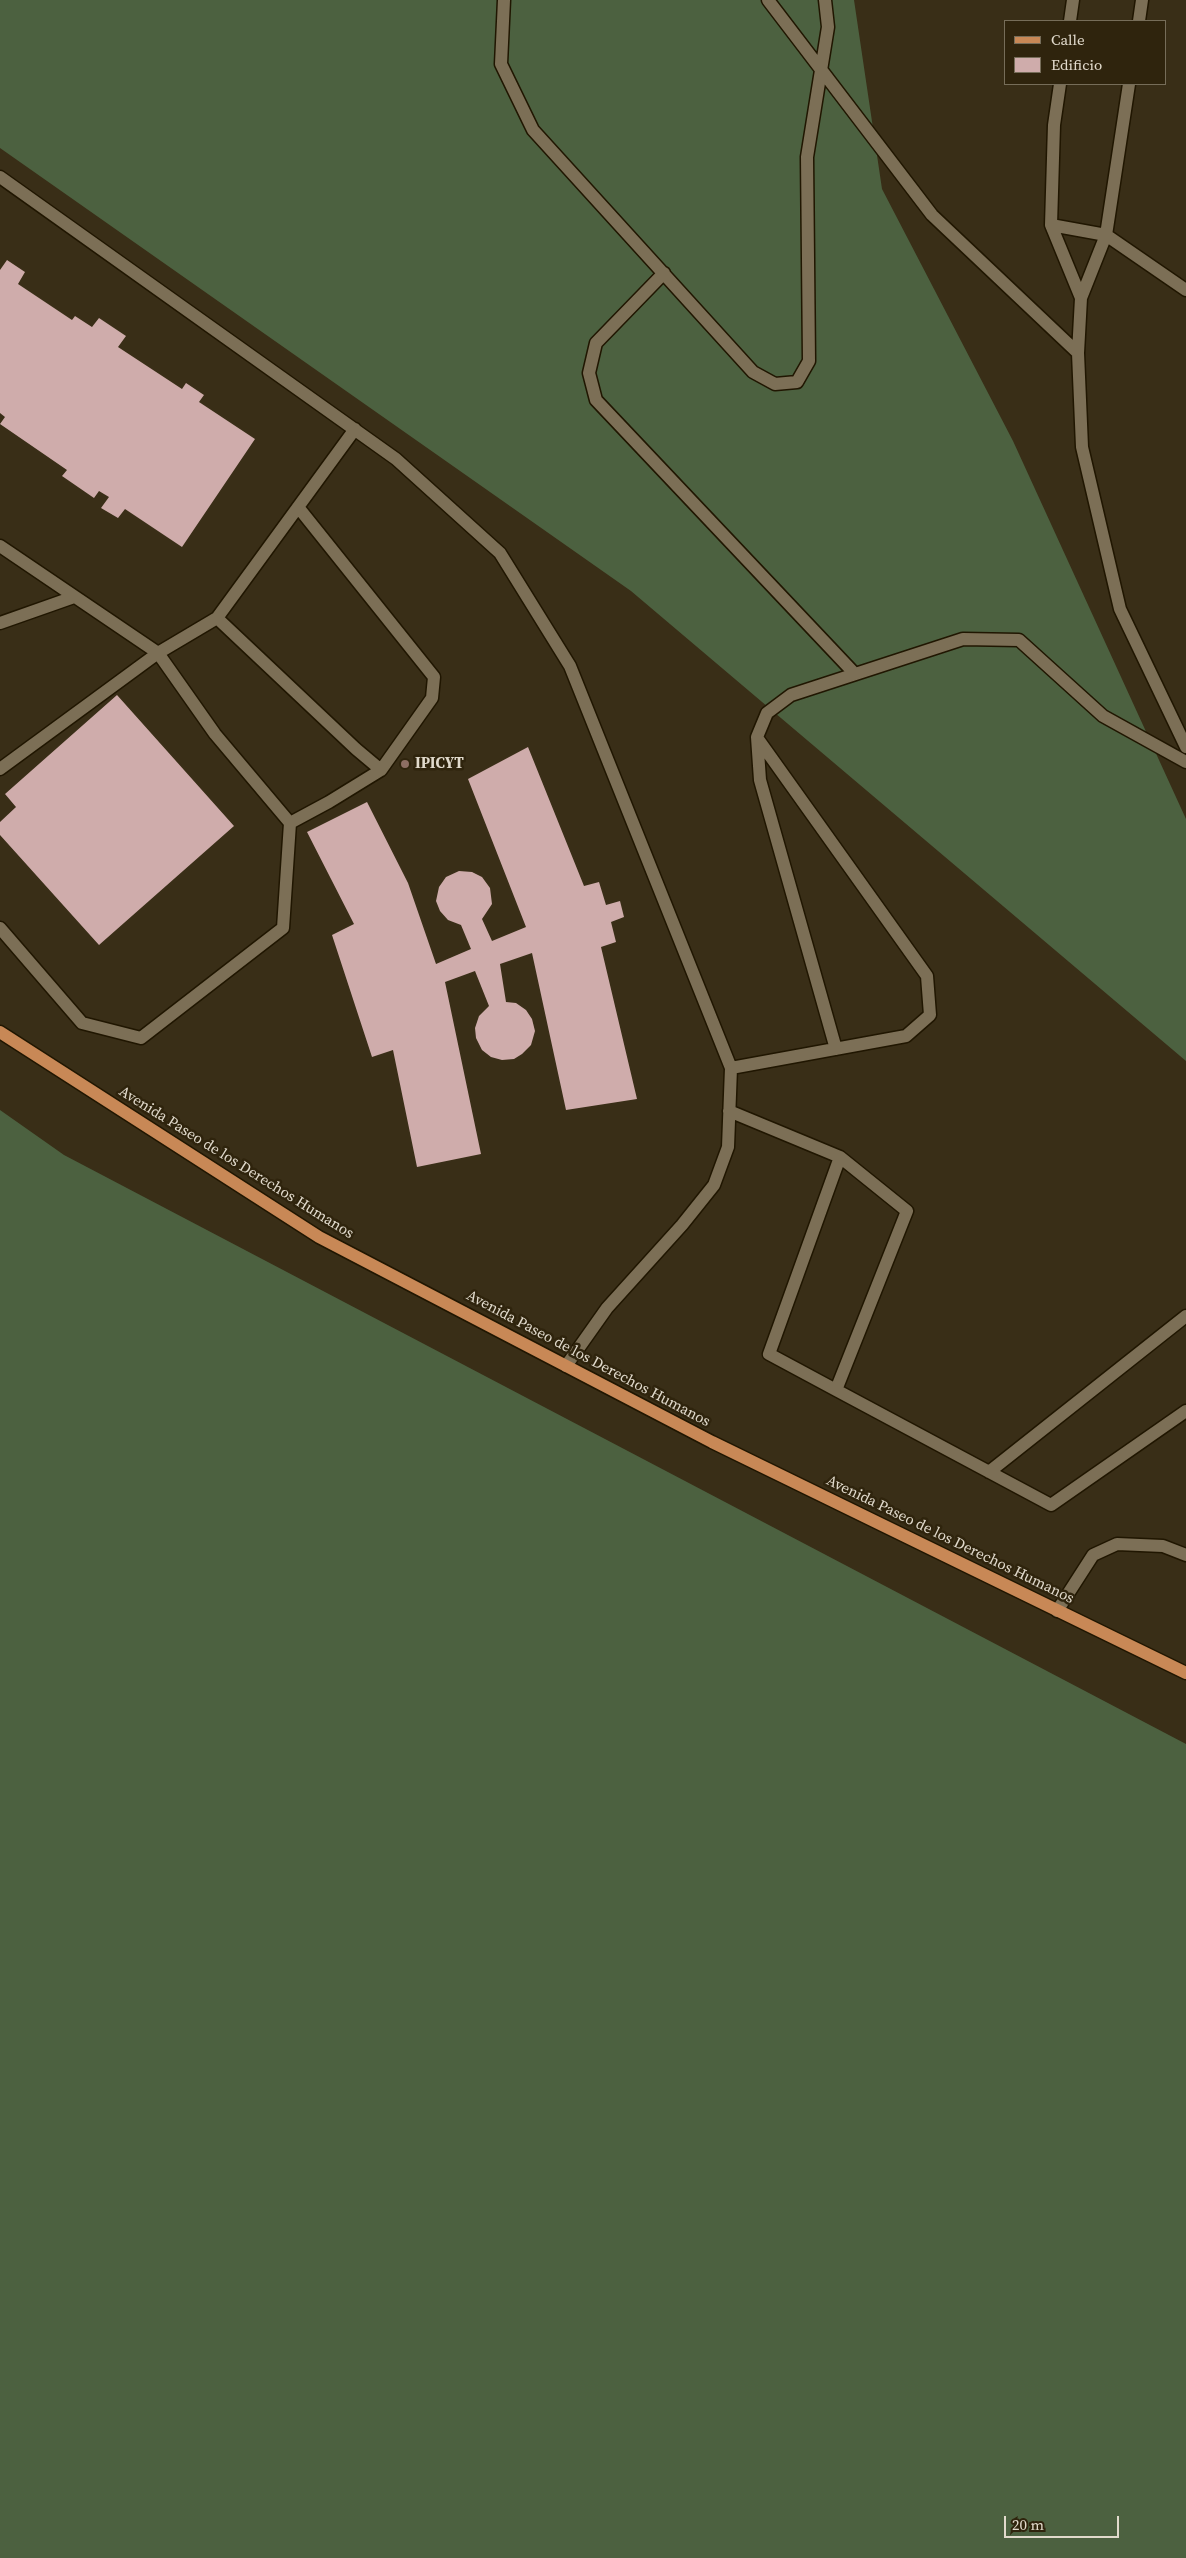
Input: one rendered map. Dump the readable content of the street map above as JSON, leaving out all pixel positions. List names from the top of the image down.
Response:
{
  "streets": {
    "main road": ["Avenida Paseo de los Derechos Humanos"]
  },
  "places": ["IPICYT"],
  "legend": ["Calle", "Edificio"],
  "scale_bar": "20 m"
}
